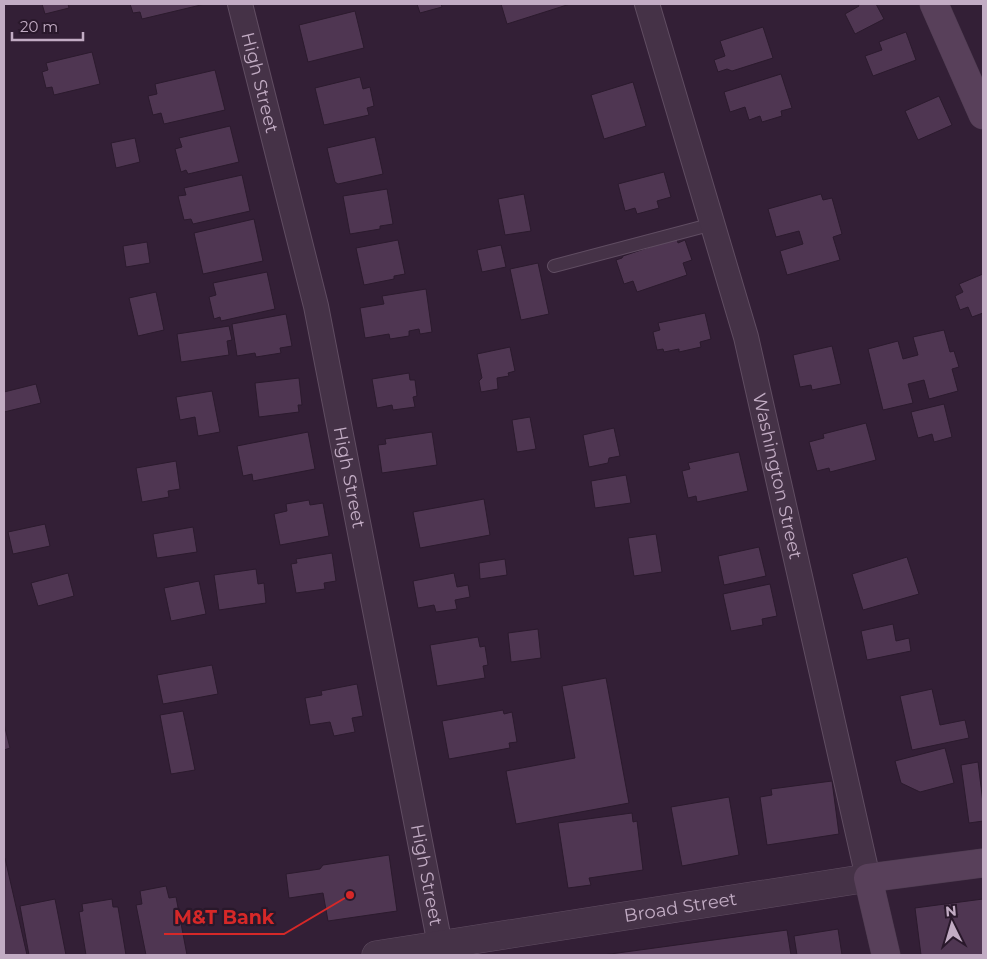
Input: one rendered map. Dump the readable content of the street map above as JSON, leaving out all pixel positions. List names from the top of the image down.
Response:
{
  "streets": {
    "main road": ["Washington Street", "Broad Street"],
    "street": ["High Street"]
  },
  "crossings": [
    ["High Street", "Broad Street"],
    ["Washington Street", "Broad Street"]
  ],
  "places": ["M&T Bank"],
  "scale_bar": "20 m",
  "north": "top"
}
